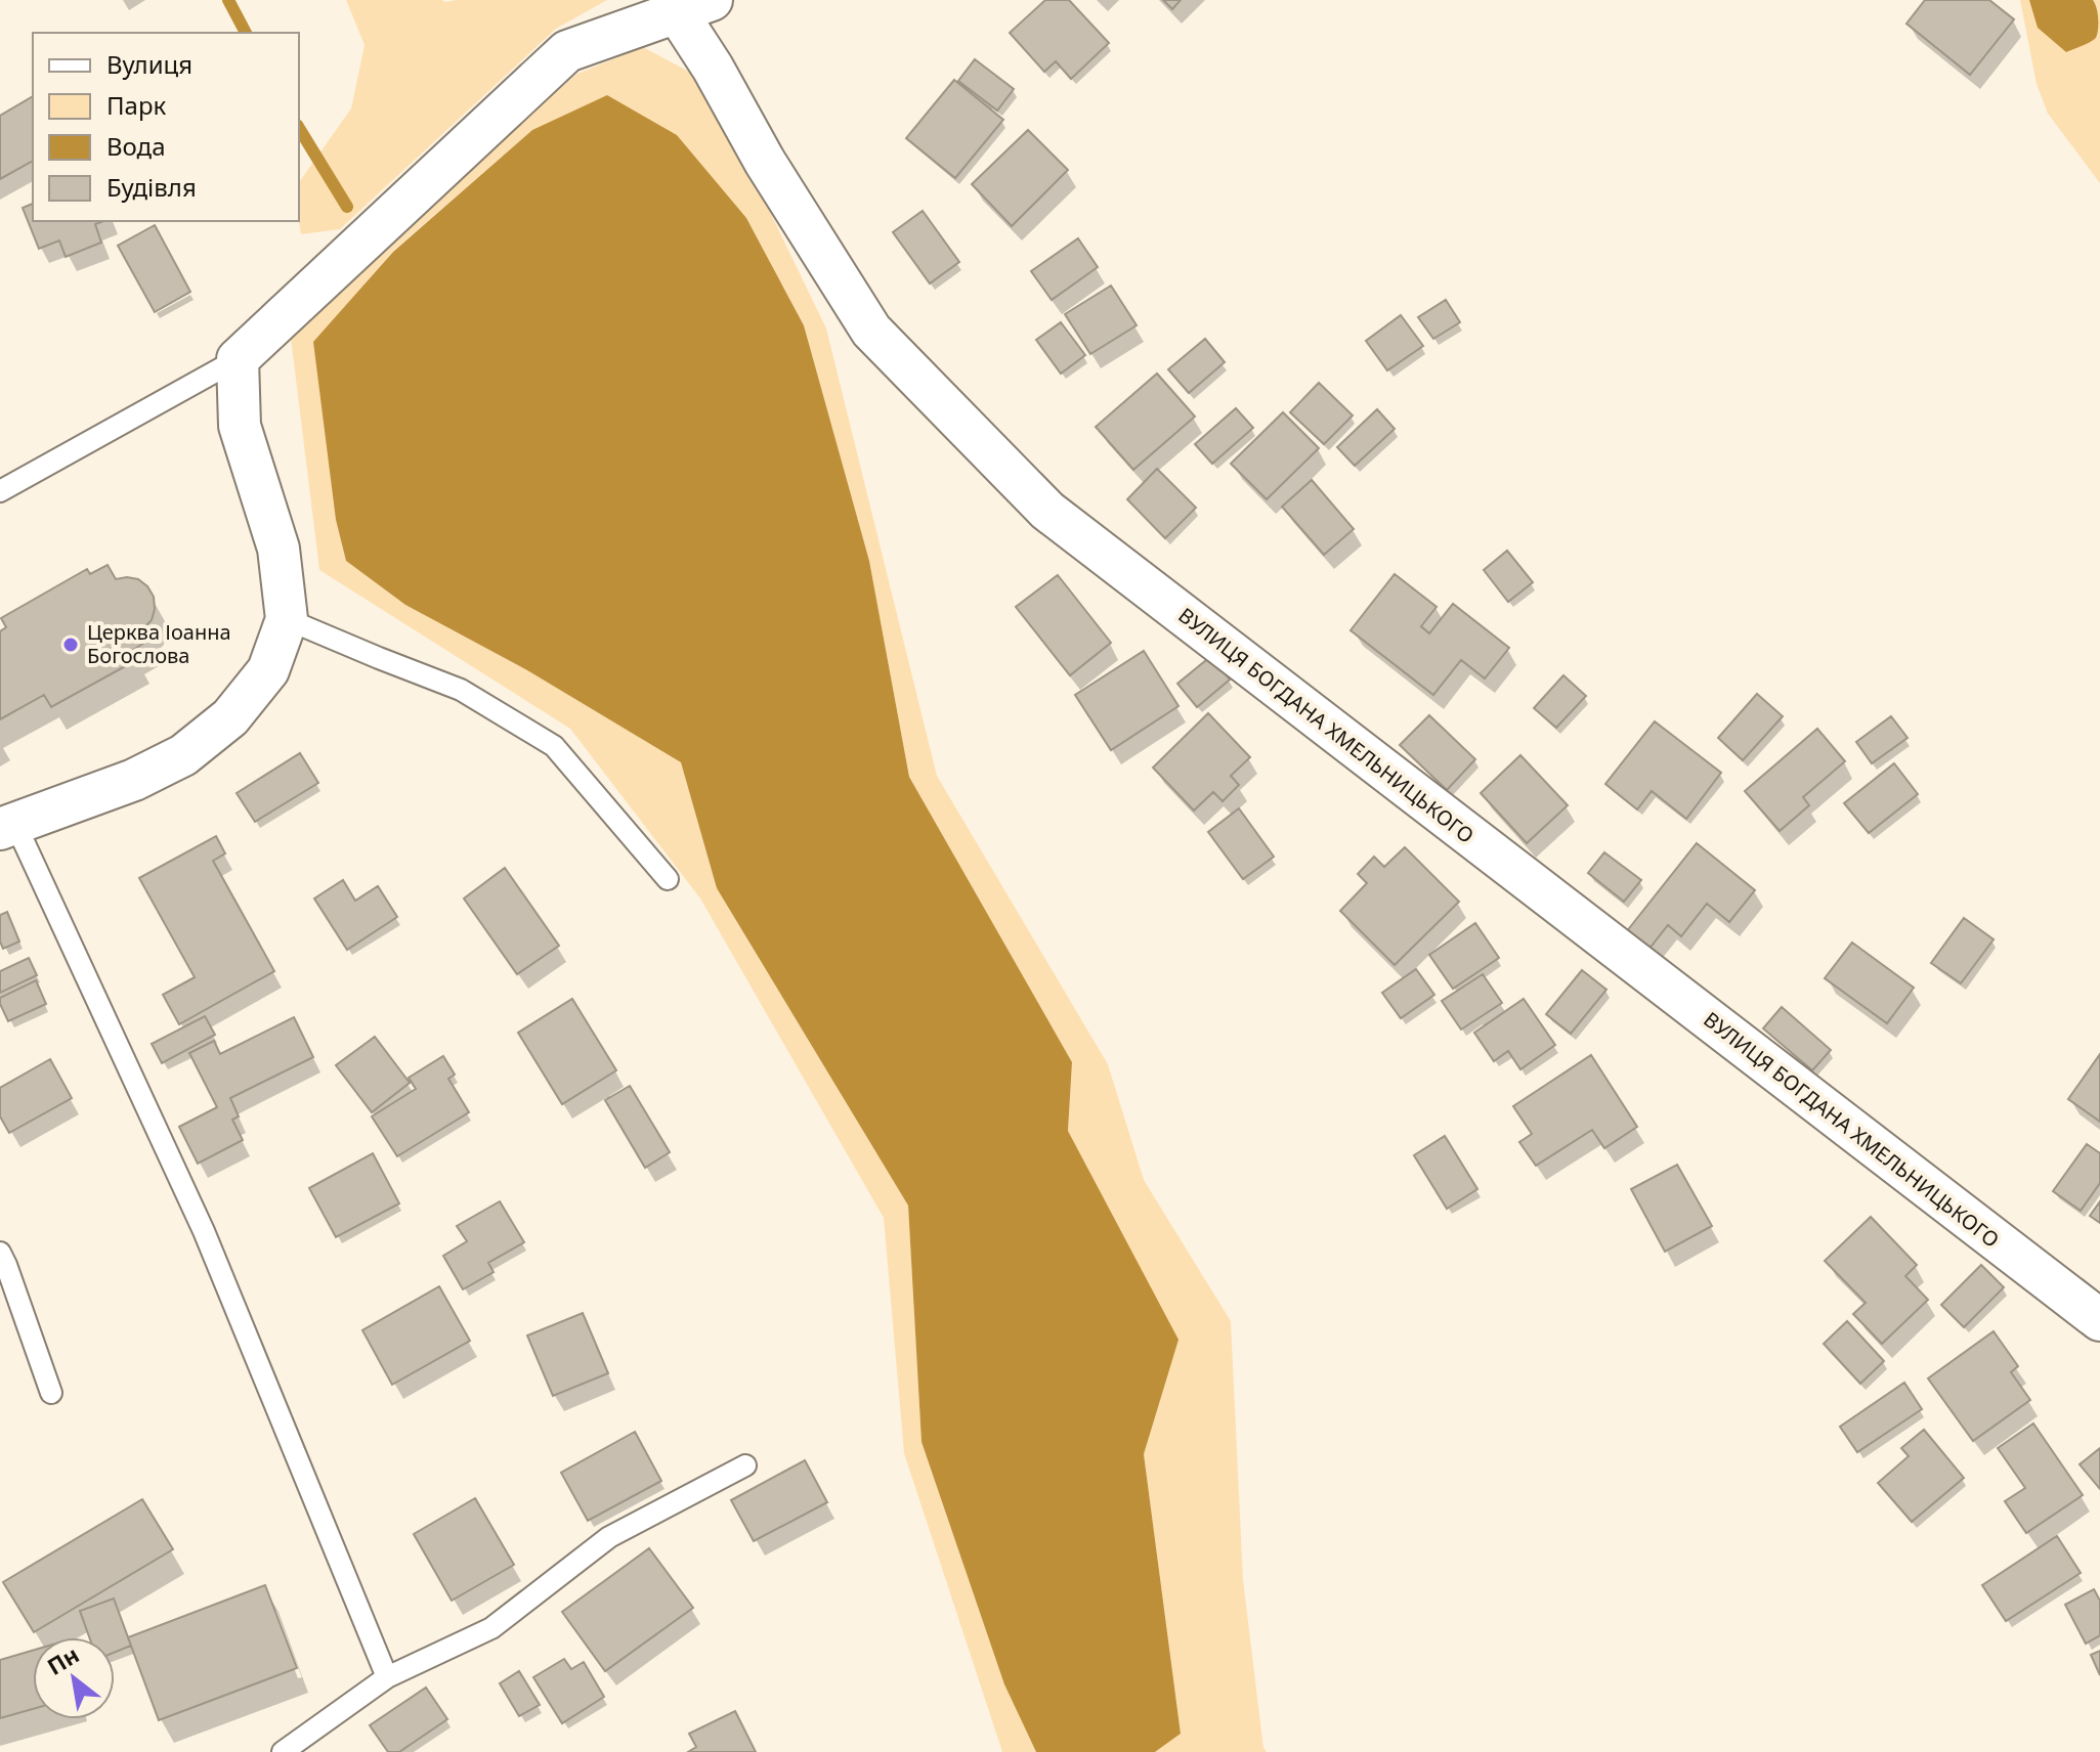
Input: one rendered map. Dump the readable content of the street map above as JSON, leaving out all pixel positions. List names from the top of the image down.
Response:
{
  "streets": {
    "street": ["ВУЛИЦЯ БОГДАНА ХМЕЛЬНИЦЬКОГО"]
  },
  "places": ["Церква Іоанна Богослова"],
  "legend": [
    "Вулиця",
    "Парк",
    "Вода",
    "Будівля"
  ],
  "north": "top left"
}
